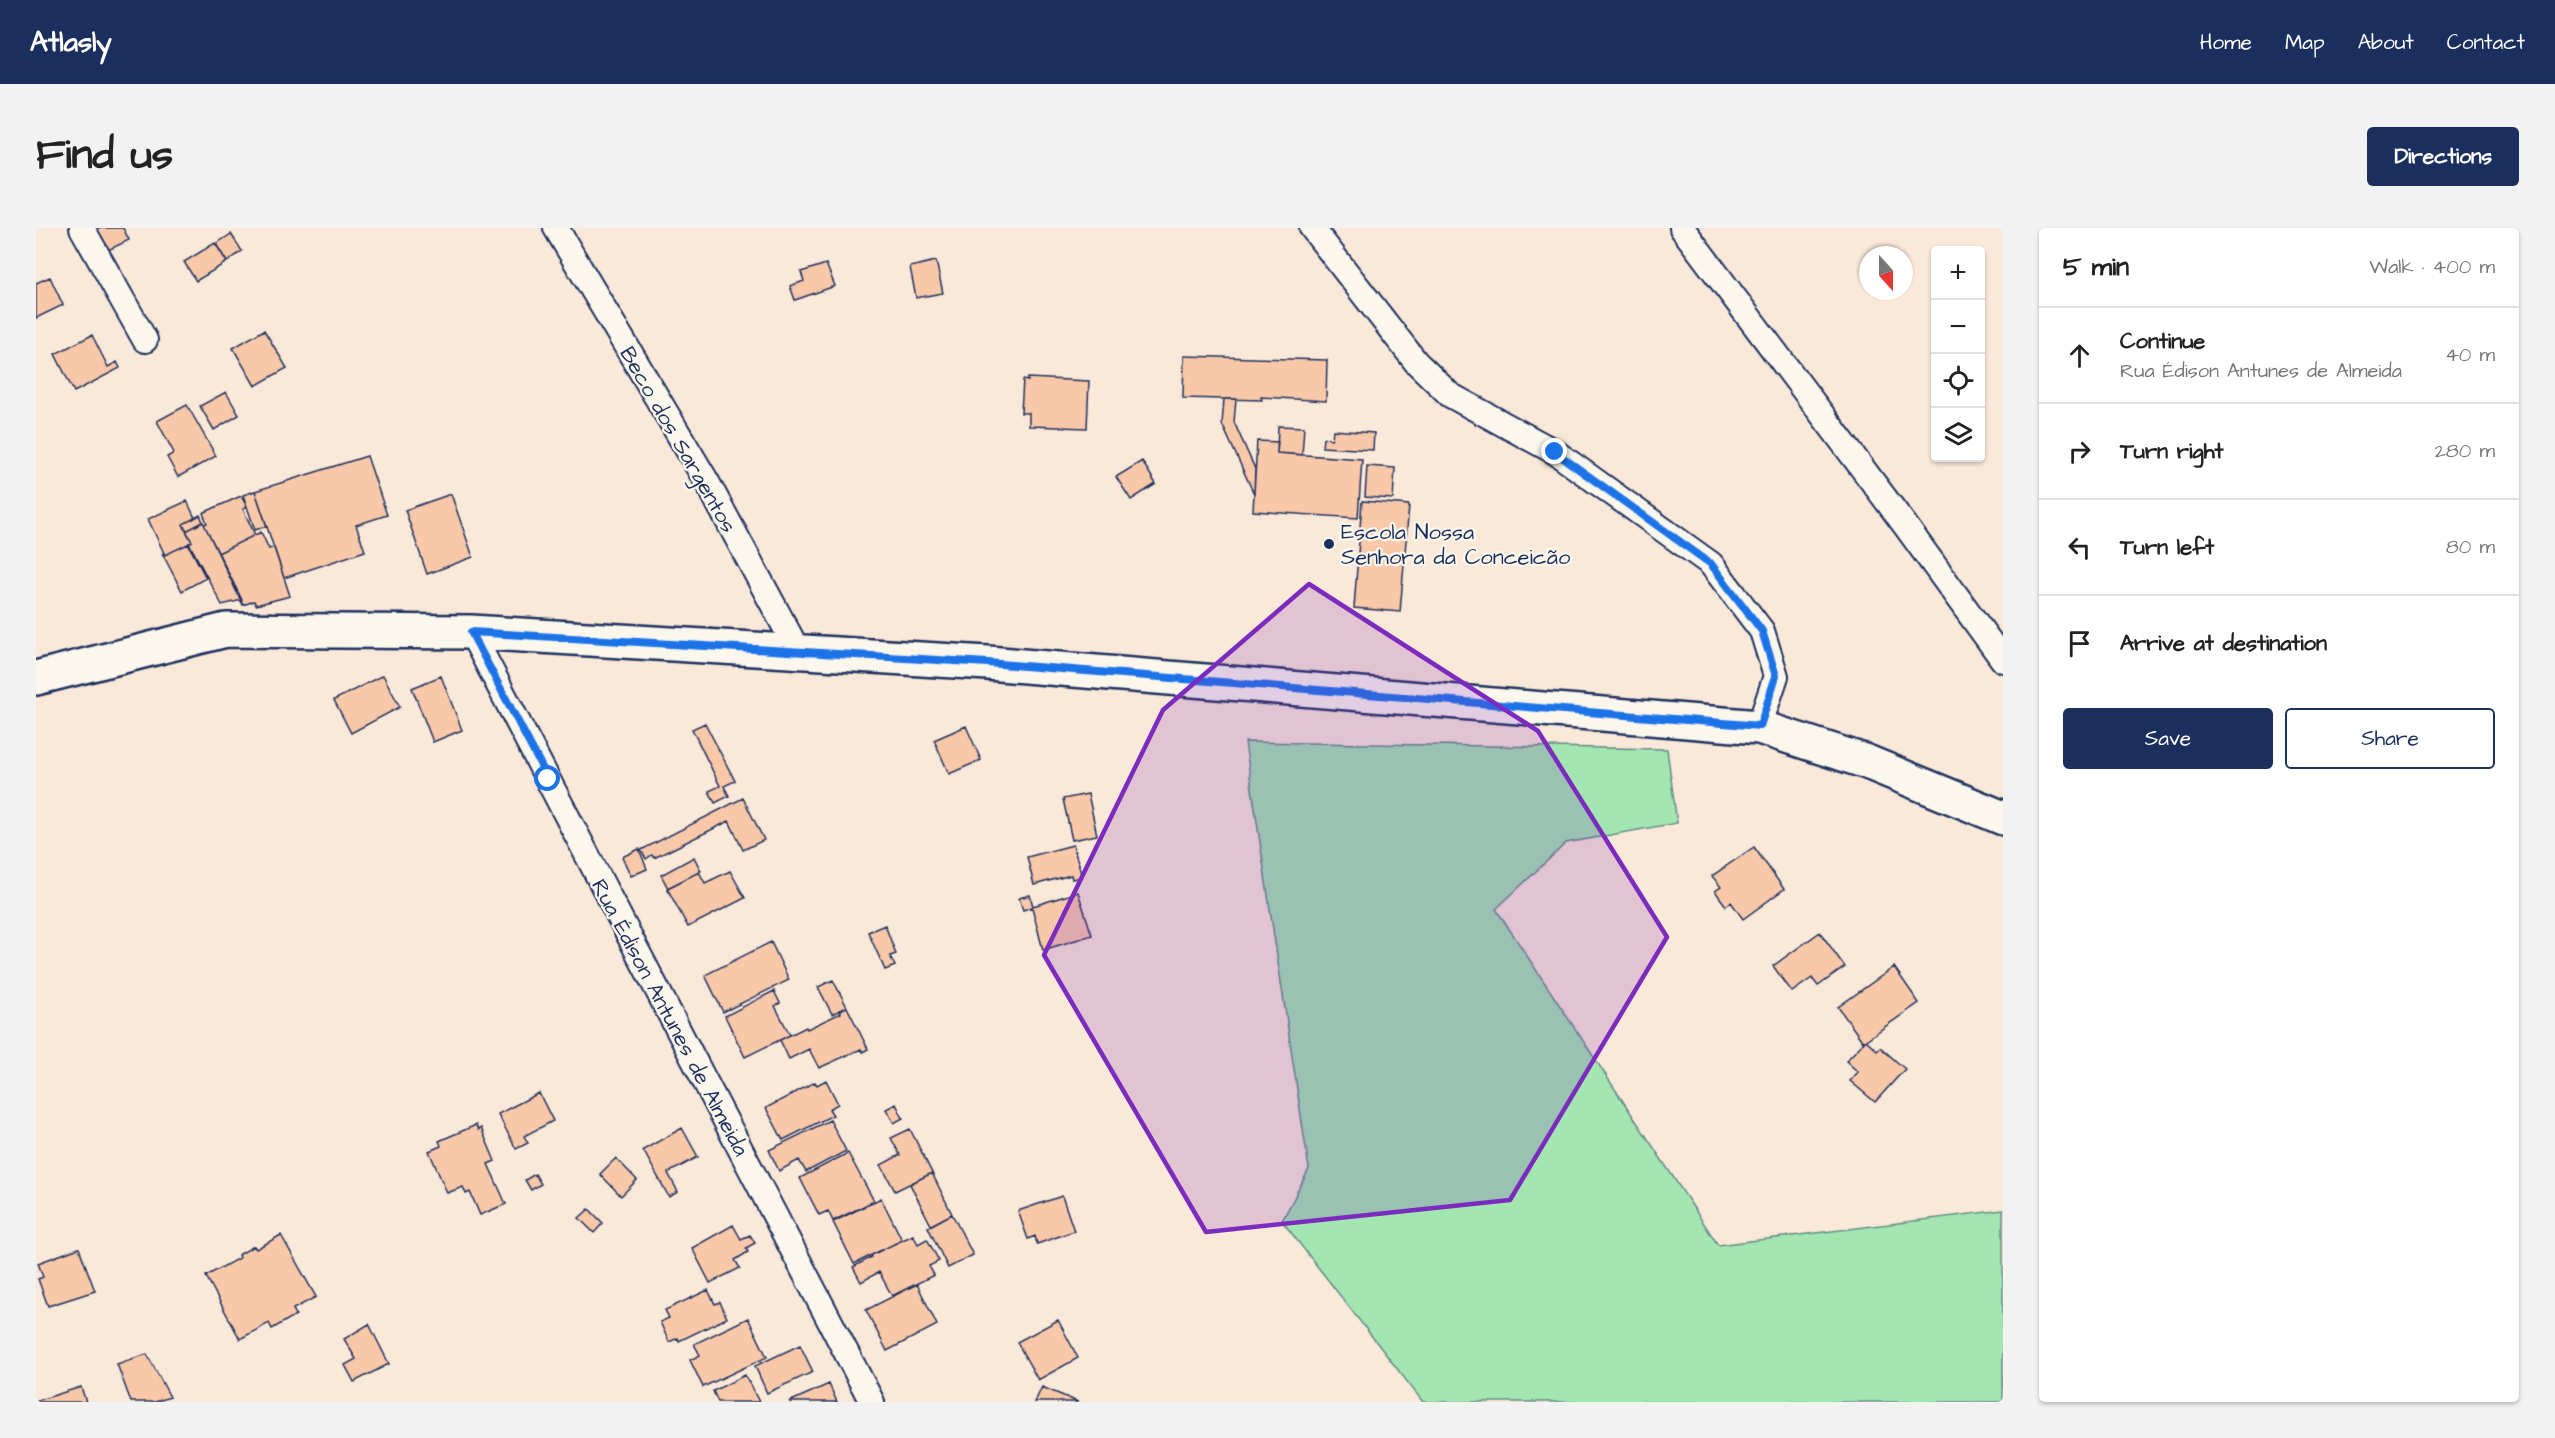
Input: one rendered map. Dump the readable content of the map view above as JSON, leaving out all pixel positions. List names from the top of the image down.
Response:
{
  "streets": {
    "street": ["Beco dos Sargentos", "Rua Édison Antunes de Almeida"]
  },
  "places": ["Escola Nossa Senhora da Conceicão"],
  "north": "bottom",
  "page": {
    "header": "Atlasly",
    "nav": [
      "Home",
      "Map",
      "About",
      "Contact"
    ],
    "title": "Find us",
    "buttons": [
      "Directions",
      ["Save", "Share"]
    ],
    "heading": ["5 min", "Walk · 400 m"],
    "map_buttons": ["+", "−"],
    "list": [
      ["Continue", "Rua Édison Antunes de Almeida", "40 m"],
      ["Turn right", "280 m"],
      ["Turn left", "80 m"],
      "Arrive at destination"
    ]
  }
}
